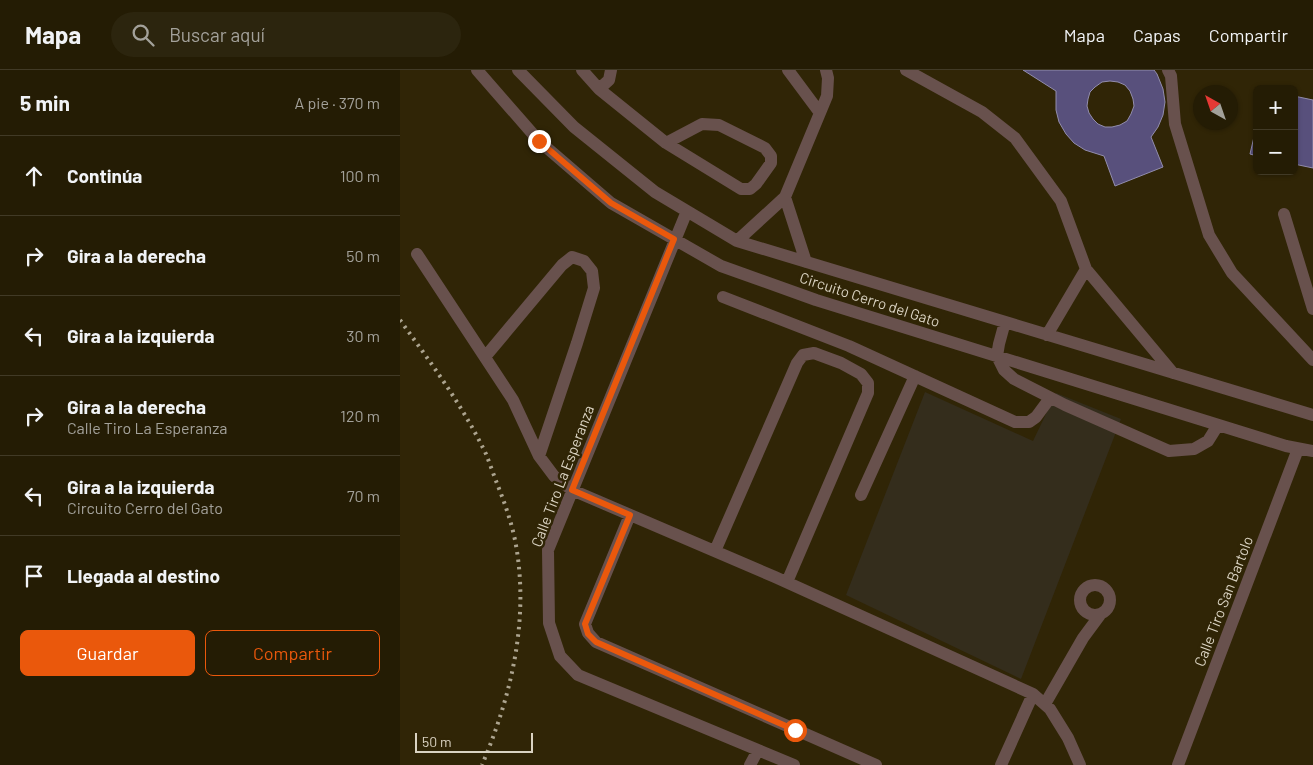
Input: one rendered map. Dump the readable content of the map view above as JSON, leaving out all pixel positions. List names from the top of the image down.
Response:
{
  "streets": {
    "street": ["Circuito Cerro del Gato", "Calle Tiro La Esperanza", "Calle Tiro San Bartolo"]
  },
  "crossings": [
    ["Circuito Cerro del Gato", "Calle Tiro La Esperanza"],
    ["Circuito Cerro del Gato", "Calle Tiro San Bartolo"]
  ],
  "scale_bar": "50 m",
  "north": "top left",
  "page": {
    "header": "Mapa",
    "search": "Buscar aquí",
    "nav": ["Mapa", "Capas", "Compartir"],
    "heading": ["5 min", "A pie · 370 m"],
    "map_buttons": ["+", "−"],
    "list": [
      ["Continúa", "100 m"],
      ["Gira a la derecha", "50 m"],
      ["Gira a la izquierda", "30 m"],
      ["Gira a la derecha", "Calle Tiro La Esperanza", "120 m"],
      ["Gira a la izquierda", "Circuito Cerro del Gato", "70 m"],
      "Llegada al destino"
    ],
    "buttons": ["Guardar", "Compartir"],
    "scale": "50 m"
  }
}
